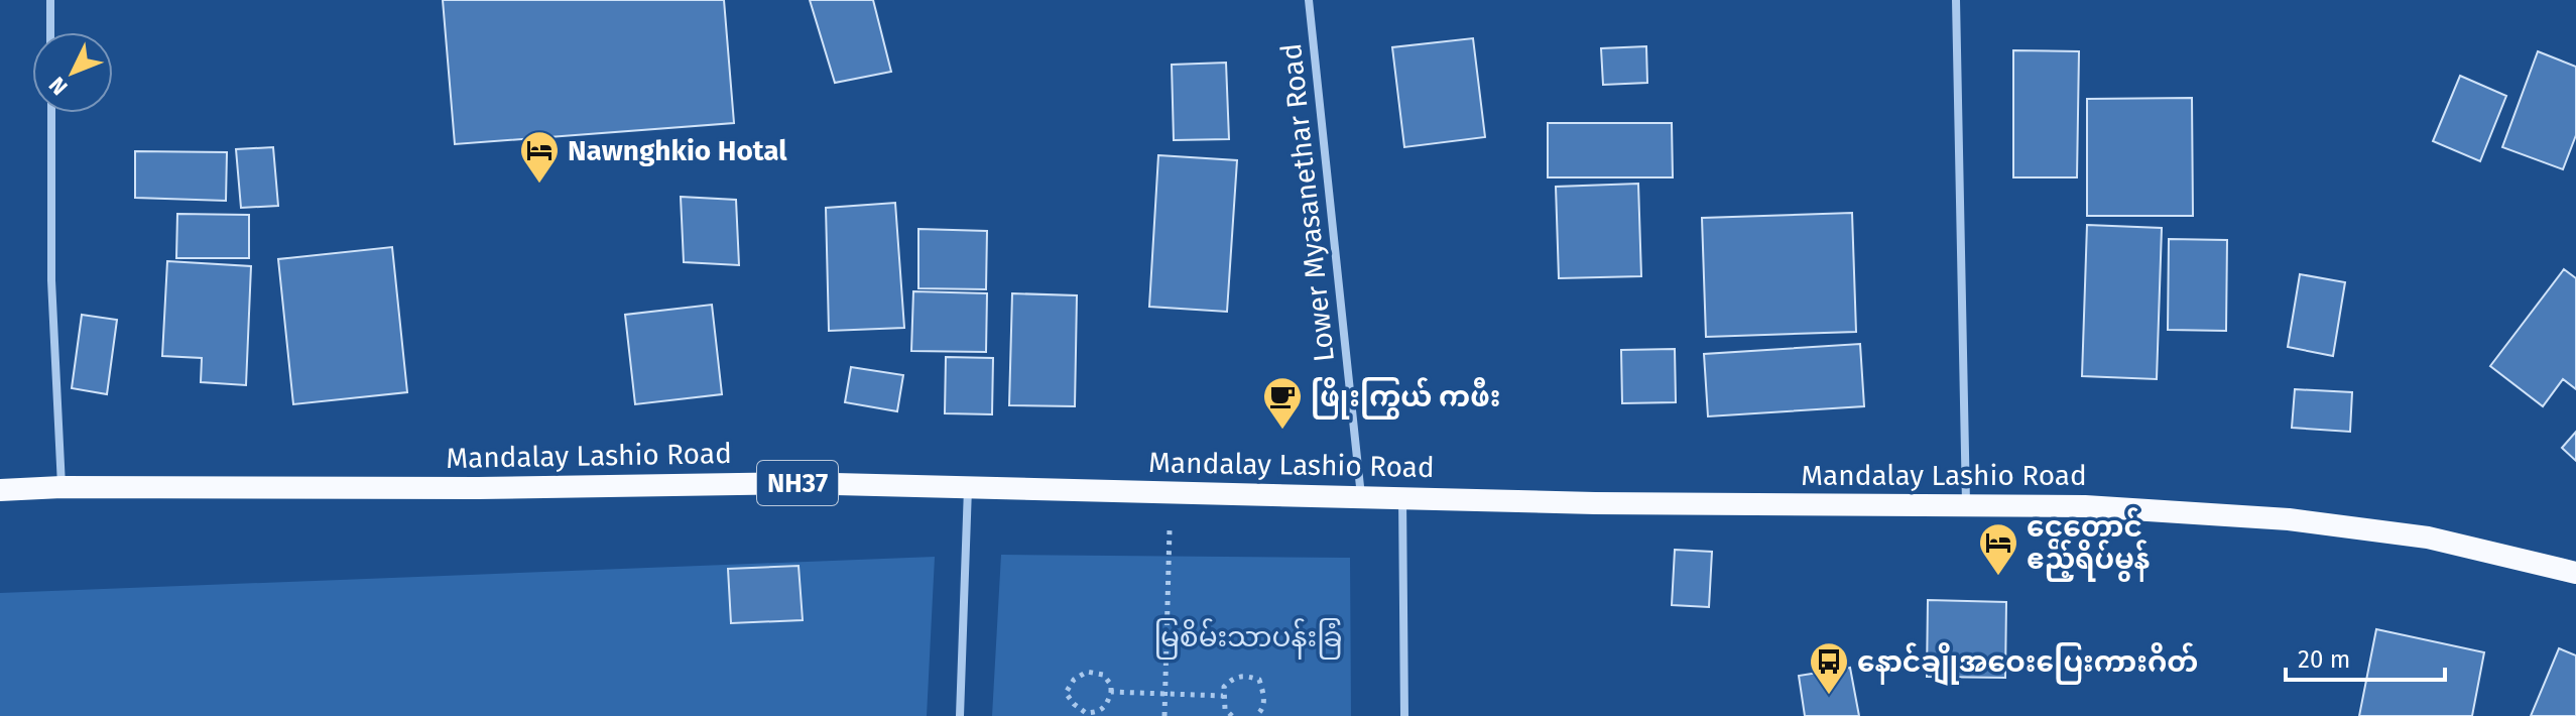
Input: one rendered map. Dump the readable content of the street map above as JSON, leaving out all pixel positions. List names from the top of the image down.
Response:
{
  "streets": {
    "highway": ["Mandalay Lashio Road", "NH37"],
    "street": ["Lower Myasanethar Road"]
  },
  "crossings": [
    ["Lower Myasanethar Road", "Mandalay Lashio Road"]
  ],
  "parks": ["မြစိမ်းသာပန်းခြံ"],
  "places": {
    "hotel": ["Nawnghkio Hotal", "ငွေတောင် ဧည့်ရိပ်မွန်"],
    "cafe": ["ဖြိုးကြွယ် ကဖီး"],
    "bus stop": ["နောင်ချိုအဝေးပြေးကားဂိတ်"]
  },
  "scale_bar": "20 m",
  "north": "bottom left"
}
